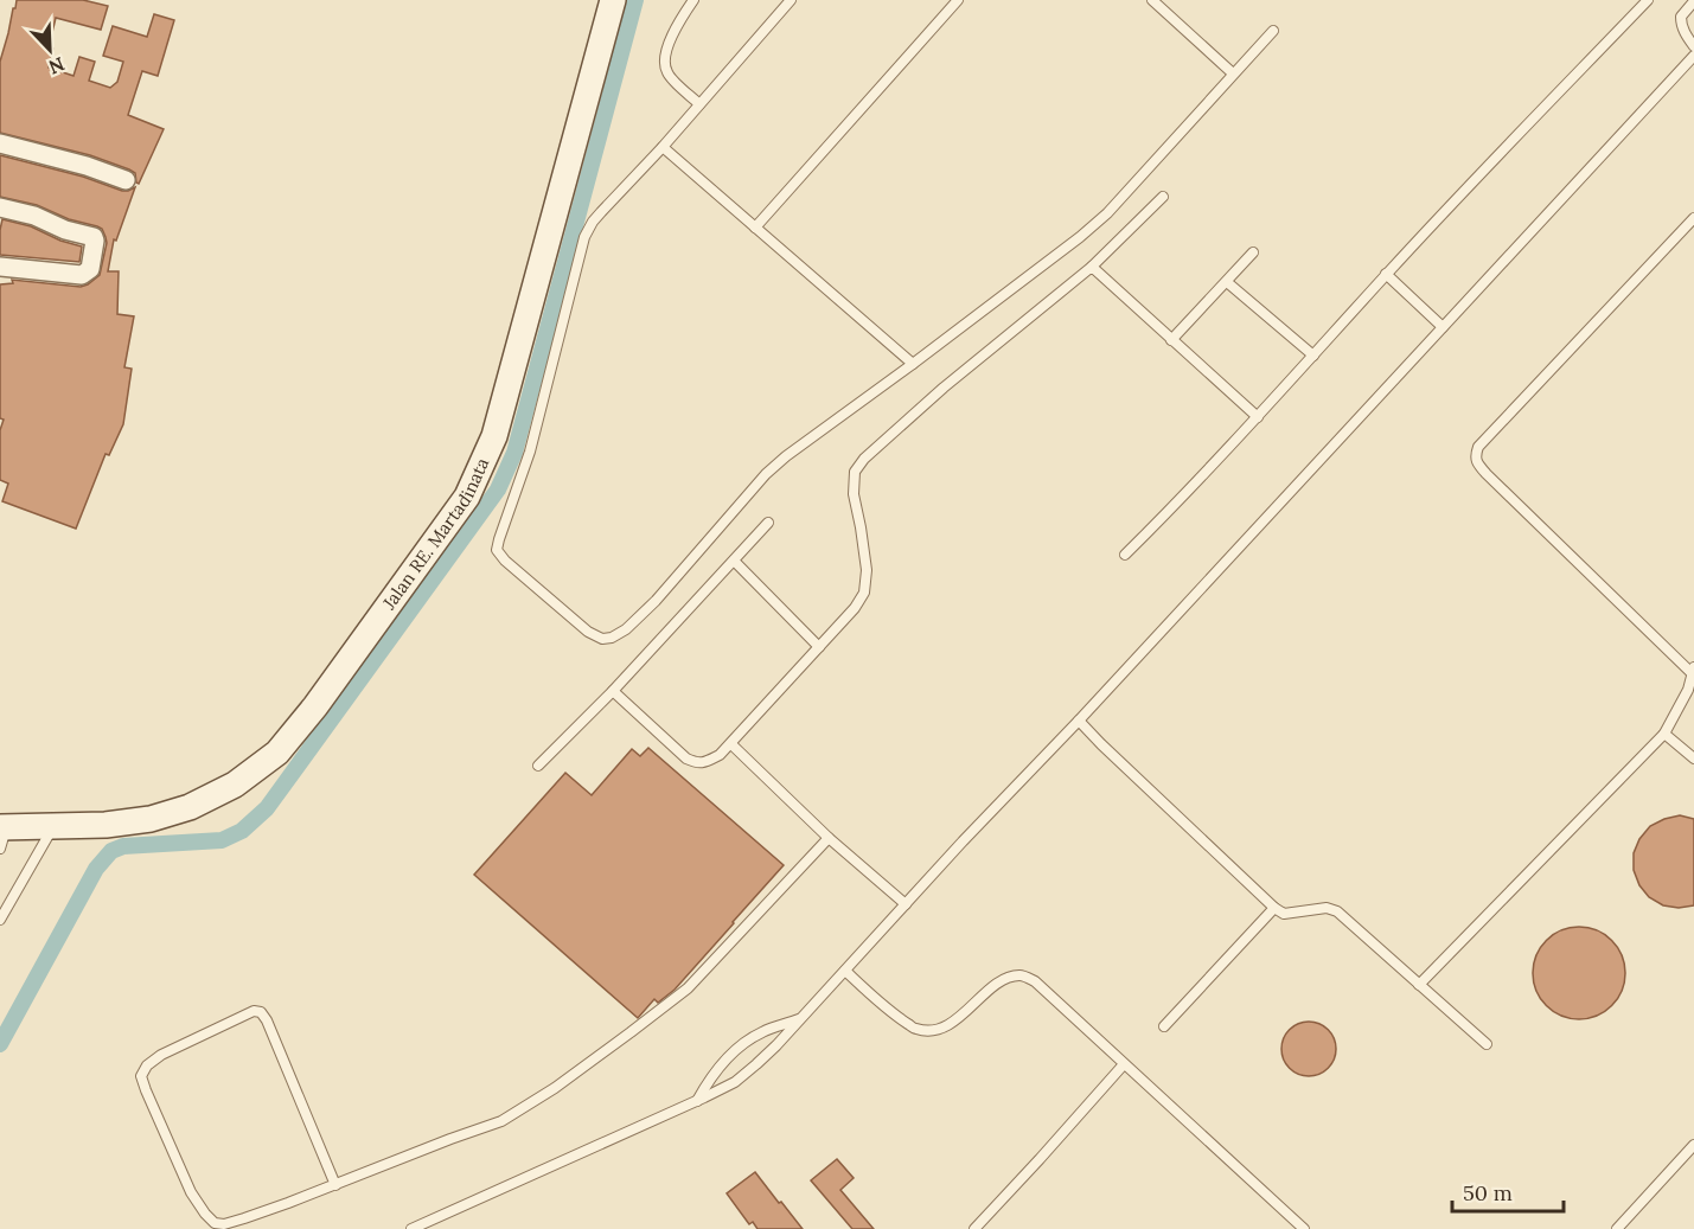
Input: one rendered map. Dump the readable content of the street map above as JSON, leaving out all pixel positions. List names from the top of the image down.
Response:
{
  "streets": {
    "main road": ["Jalan RE. Martadinata"]
  },
  "scale_bar": "50 m",
  "north": "bottom right"
}
